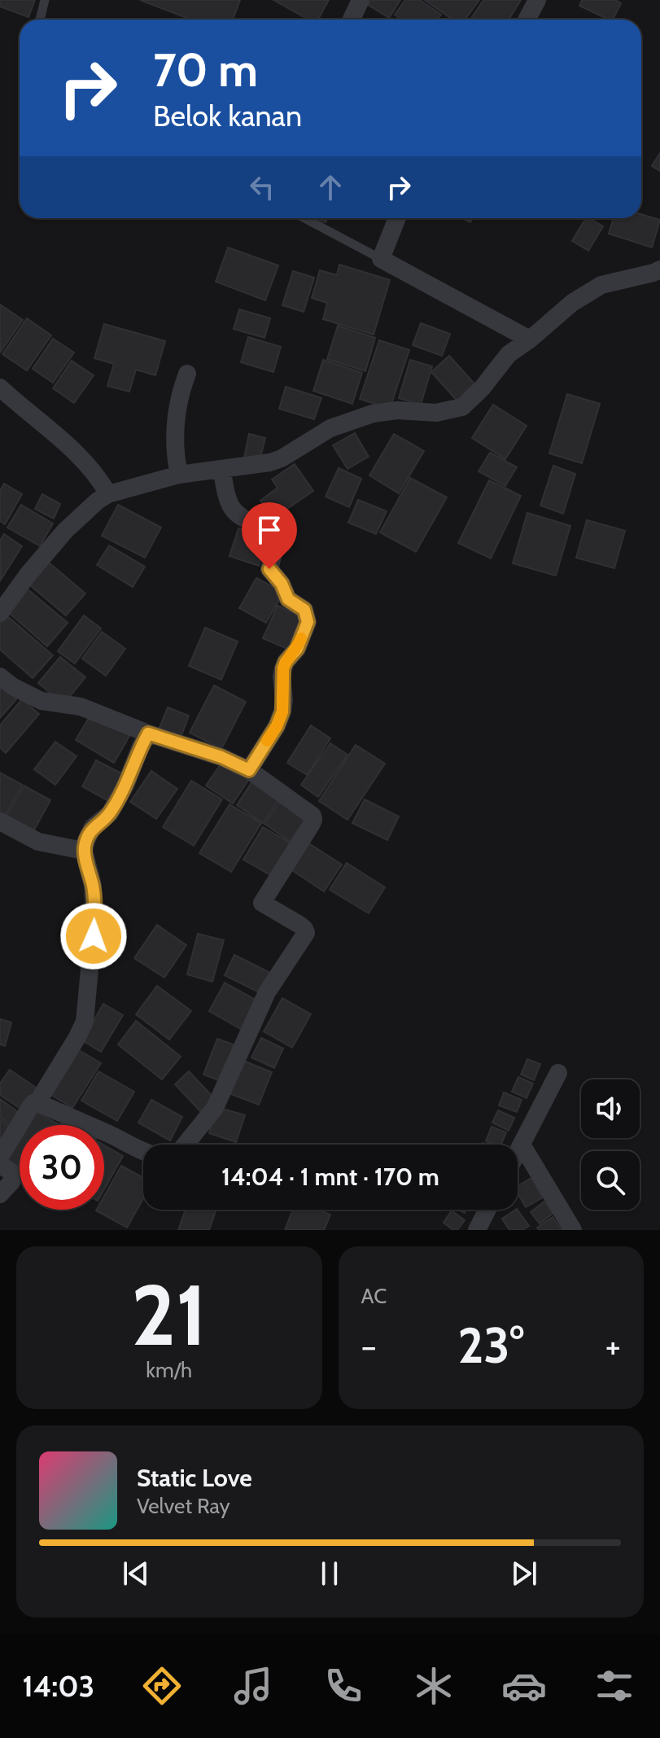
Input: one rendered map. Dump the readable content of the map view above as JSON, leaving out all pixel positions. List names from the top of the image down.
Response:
{
  "page": {
    "turn": ["70 m", "Belok kanan"],
    "limit": "30",
    "trip": "14:04 · 1 mnt · 170 m",
    "tile": [
      ["21", "km/h"],
      "AC"
    ],
    "heat": ["−", "23°", "+"],
    "song": ["Static Love", "Velvet Ray"],
    "tabs": "14:03"
  }
}
